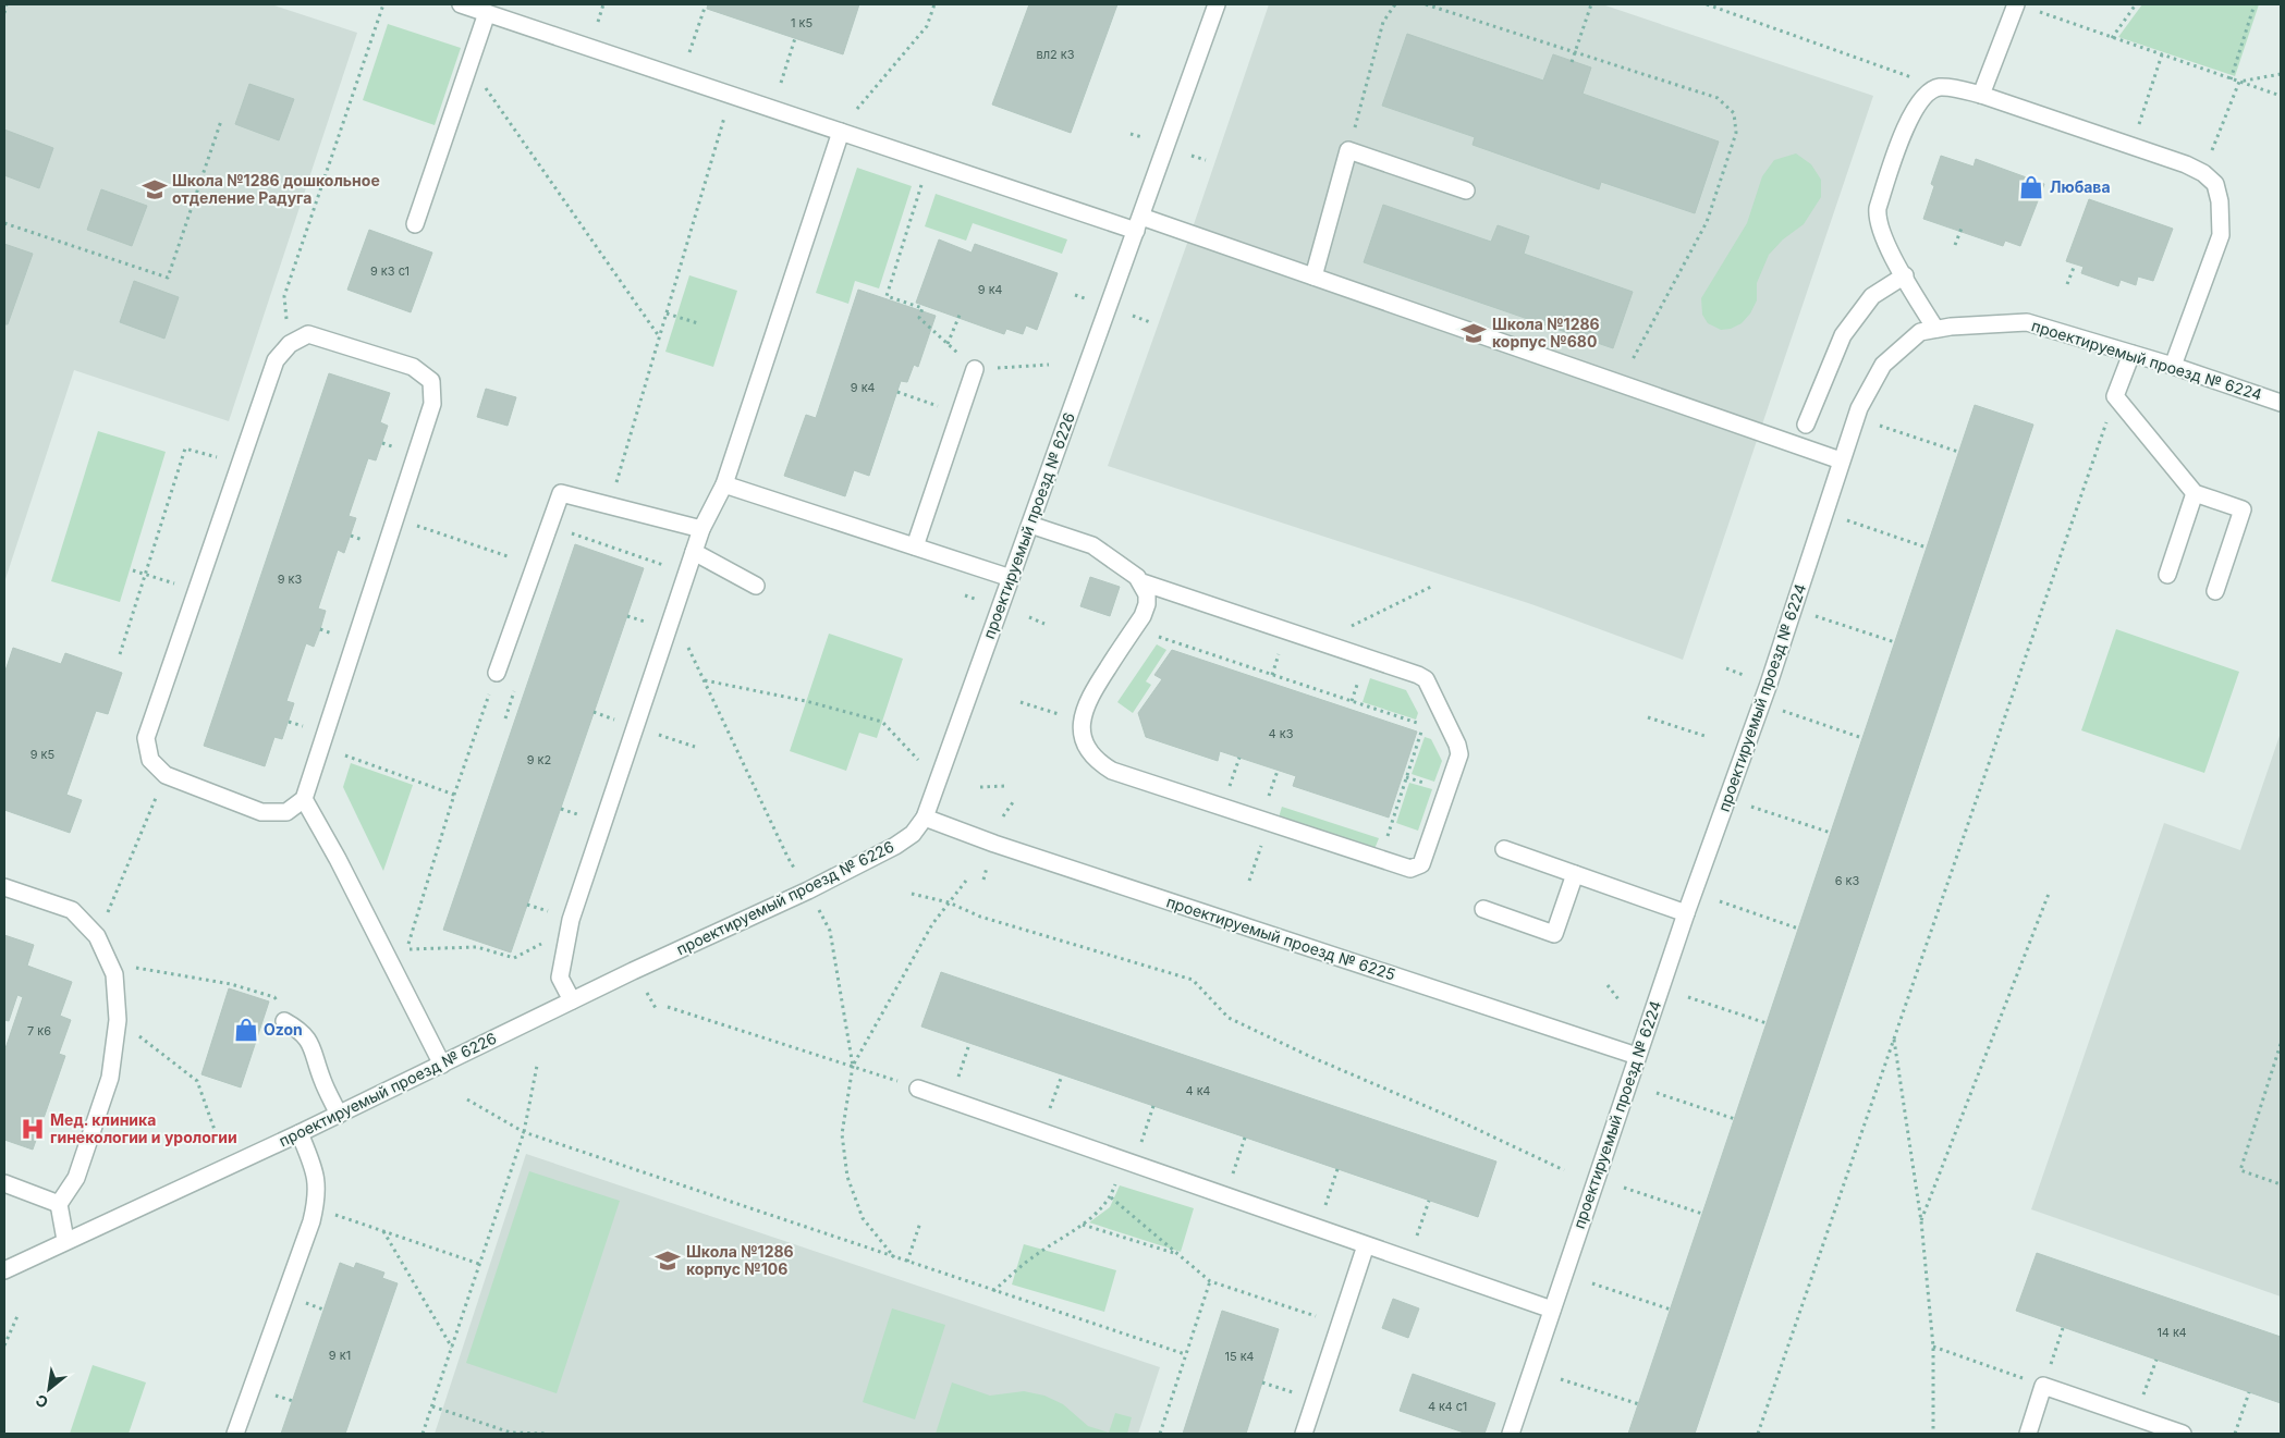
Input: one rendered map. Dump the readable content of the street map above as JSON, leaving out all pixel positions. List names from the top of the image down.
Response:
{
  "streets": {
    "street": ["проектируемый проезд № 6224", "проектируемый проезд № 6226", "проектируемый проезд № 6225"]
  },
  "crossings": [
    ["проектируемый проезд № 6224", "проектируемый проезд № 6225"],
    ["проектируемый проезд № 6226", "проектируемый проезд № 6225"]
  ],
  "places": {
    "shop": ["Любава", "Ozon"],
    "school or university": ["Школа №1286 дошкольное отделение Радуга", "Школа №1286 корпус №680", "Школа №1286 корпус №106"],
    "hospital": ["Мед. клиника гинекологии и урологии"]
  },
  "house_numbers": [
    "1 к5",
    "вл2 к3",
    "9 к3 с1",
    "9 к4",
    "9 к4",
    "9 к3",
    "4 к3",
    "9 к5",
    "9 к2",
    "6 к3",
    "7 к6",
    "4 к4",
    "14 к4",
    "9 к1",
    "15 к4",
    "4 к4 с1"
  ],
  "north": "bottom left"
}
